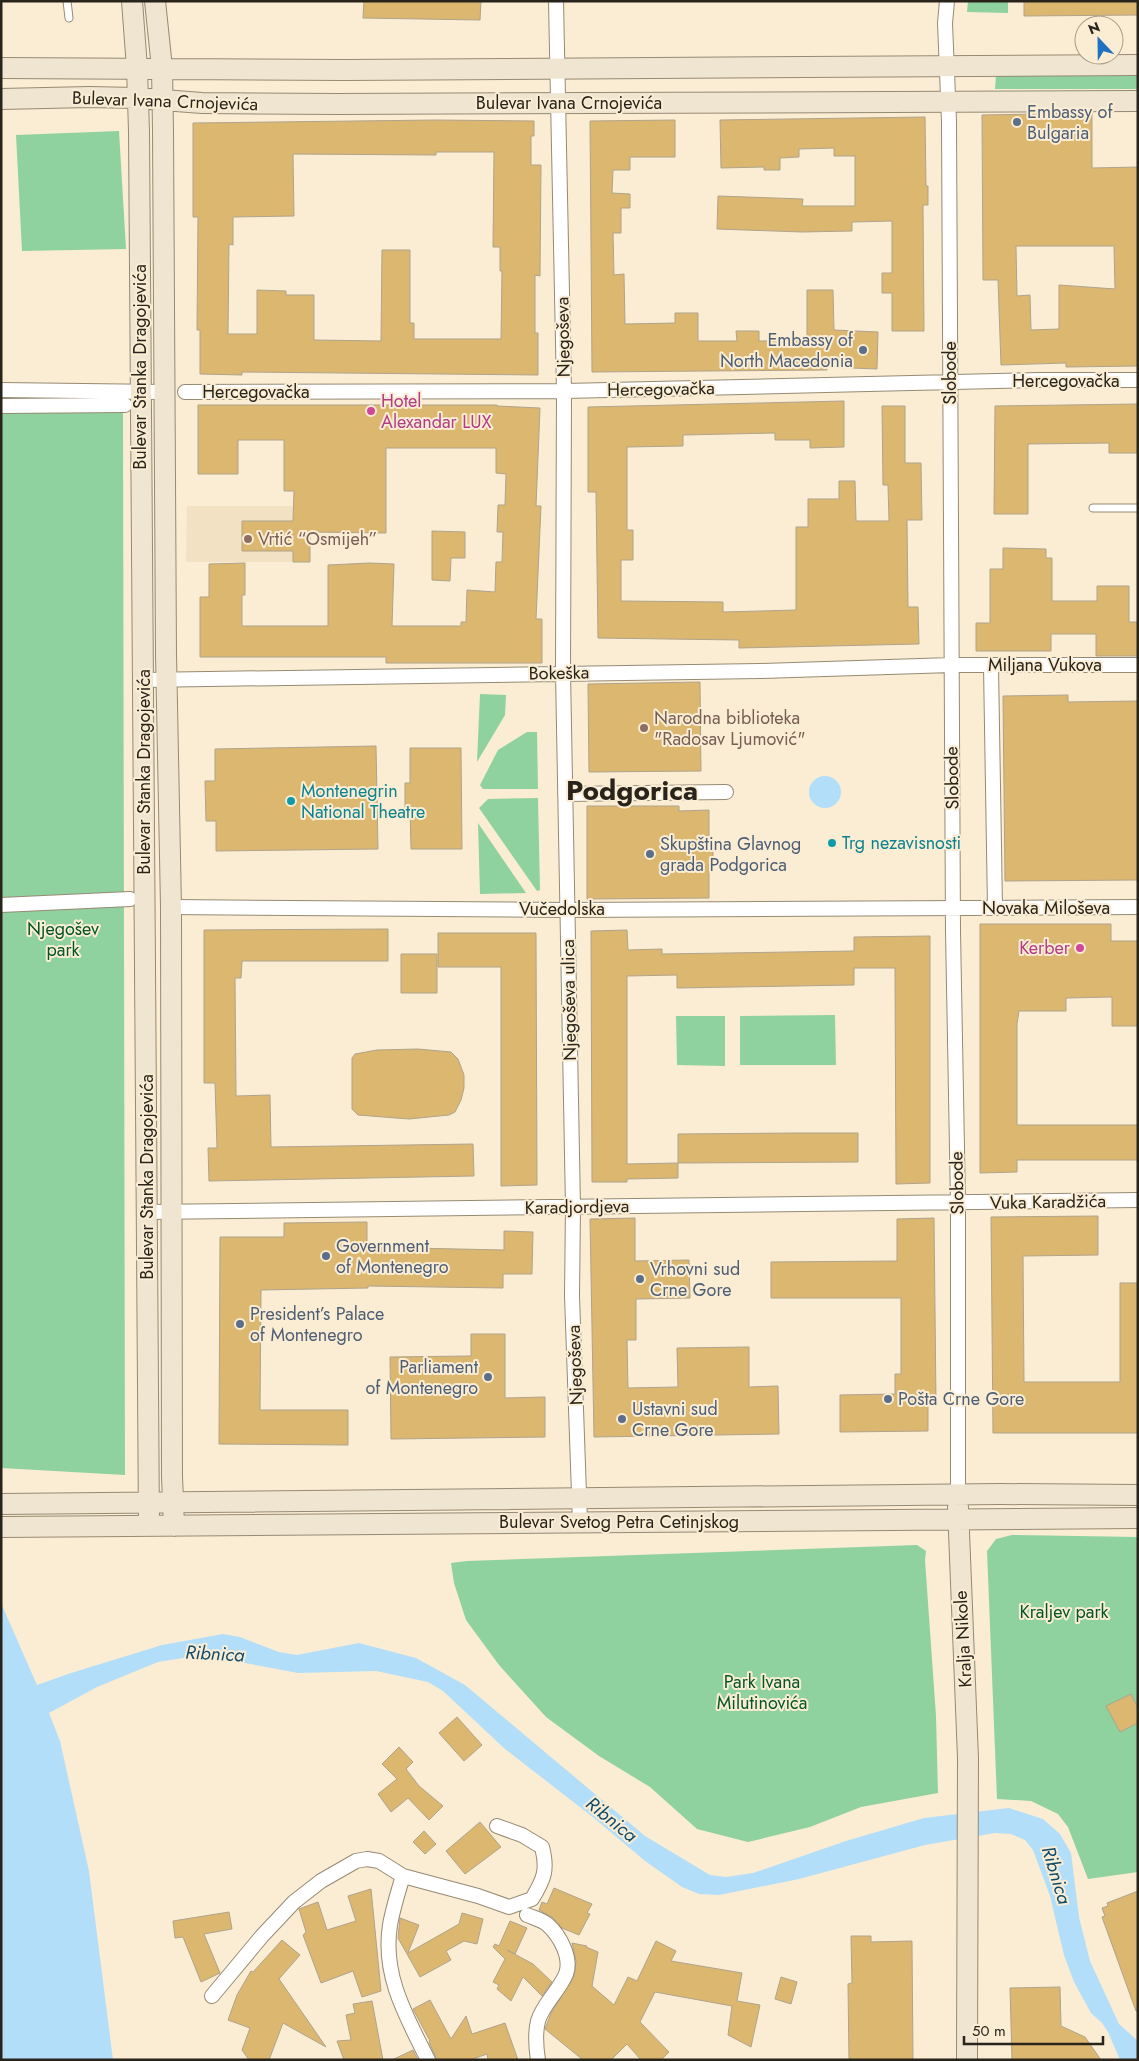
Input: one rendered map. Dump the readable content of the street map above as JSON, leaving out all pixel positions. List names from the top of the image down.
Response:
{
  "streets": {
    "main road": [
      "Bulevar Ivana Crnojevića",
      "Bulevar Stanka Dragojevića",
      "Slobode",
      "Bulevar Svetog Petra Cetinjskog",
      "Kralja Nikole"
    ],
    "street": [
      "Njegoševa",
      "Hercegovačka",
      "Miljana Vukova",
      "Bokeška",
      "Novaka Miloševa",
      "Vučedolska",
      "Njegoševa ulica",
      "Vuka Karadžića",
      "Karadjordjeva"
    ]
  },
  "crossings": [
    ["Bulevar Ivana Crnojevića", "Njegoševa"],
    ["Bulevar Ivana Crnojevića", "Bulevar Stanka Dragojevića"],
    ["Bulevar Ivana Crnojevića", "Slobode"],
    ["Njegoševa", "Hercegovačka"],
    ["Njegoševa", "Bokeška"],
    ["Njegoševa", "Njegoševa ulica"],
    ["Njegoševa", "Karadjordjeva"],
    ["Njegoševa", "Bulevar Svetog Petra Cetinjskog"],
    ["Bulevar Stanka Dragojevića", "Bokeška"],
    ["Bulevar Stanka Dragojevića", "Vučedolska"],
    ["Bulevar Stanka Dragojevića", "Karadjordjeva"],
    ["Bulevar Stanka Dragojevića", "Bulevar Svetog Petra Cetinjskog"],
    ["Slobode", "Hercegovačka"],
    ["Slobode", "Miljana Vukova"],
    ["Slobode", "Bokeška"],
    ["Slobode", "Novaka Miloševa"],
    ["Slobode", "Vučedolska"],
    ["Slobode", "Vuka Karadžića"],
    ["Slobode", "Karadjordjeva"],
    ["Slobode", "Bulevar Svetog Petra Cetinjskog"],
    ["Slobode", "Kralja Nikole"],
    ["Miljana Vukova", "Bokeška"],
    ["Bokeška", "Njegoševa ulica"],
    ["Novaka Miloševa", "Vučedolska"],
    ["Vučedolska", "Njegoševa ulica"],
    ["Njegoševa ulica", "Karadjordjeva"],
    ["Vuka Karadžića", "Karadjordjeva"],
    ["Bulevar Svetog Petra Cetinjskog", "Kralja Nikole"]
  ],
  "districts": ["Podgorica"],
  "water": ["Ribnica"],
  "parks": ["Njegošev park", "Kraljev park", "Park Ivana Milutinovića"],
  "places": [
    "Embassy of Bulgaria",
    "Embassy of North Macedonia",
    "Hotel Alexandar LUX",
    "Vrtić “Osmijeh”",
    "Narodna biblioteka \"Radosav Ljumović\"",
    "Montenegrin National Theatre",
    "Trg nezavisnosti",
    "Skupština Glavnog grada Podgorica",
    "Kerber",
    "Government of Montenegro",
    "Vrhovni sud Crne Gore",
    "President’s Palace of Montenegro",
    "Parliament of Montenegro",
    "Pošta Crne Gore",
    "Ustavni sud Crne Gore"
  ],
  "scale_bar": "50 m",
  "north": "top"
}
